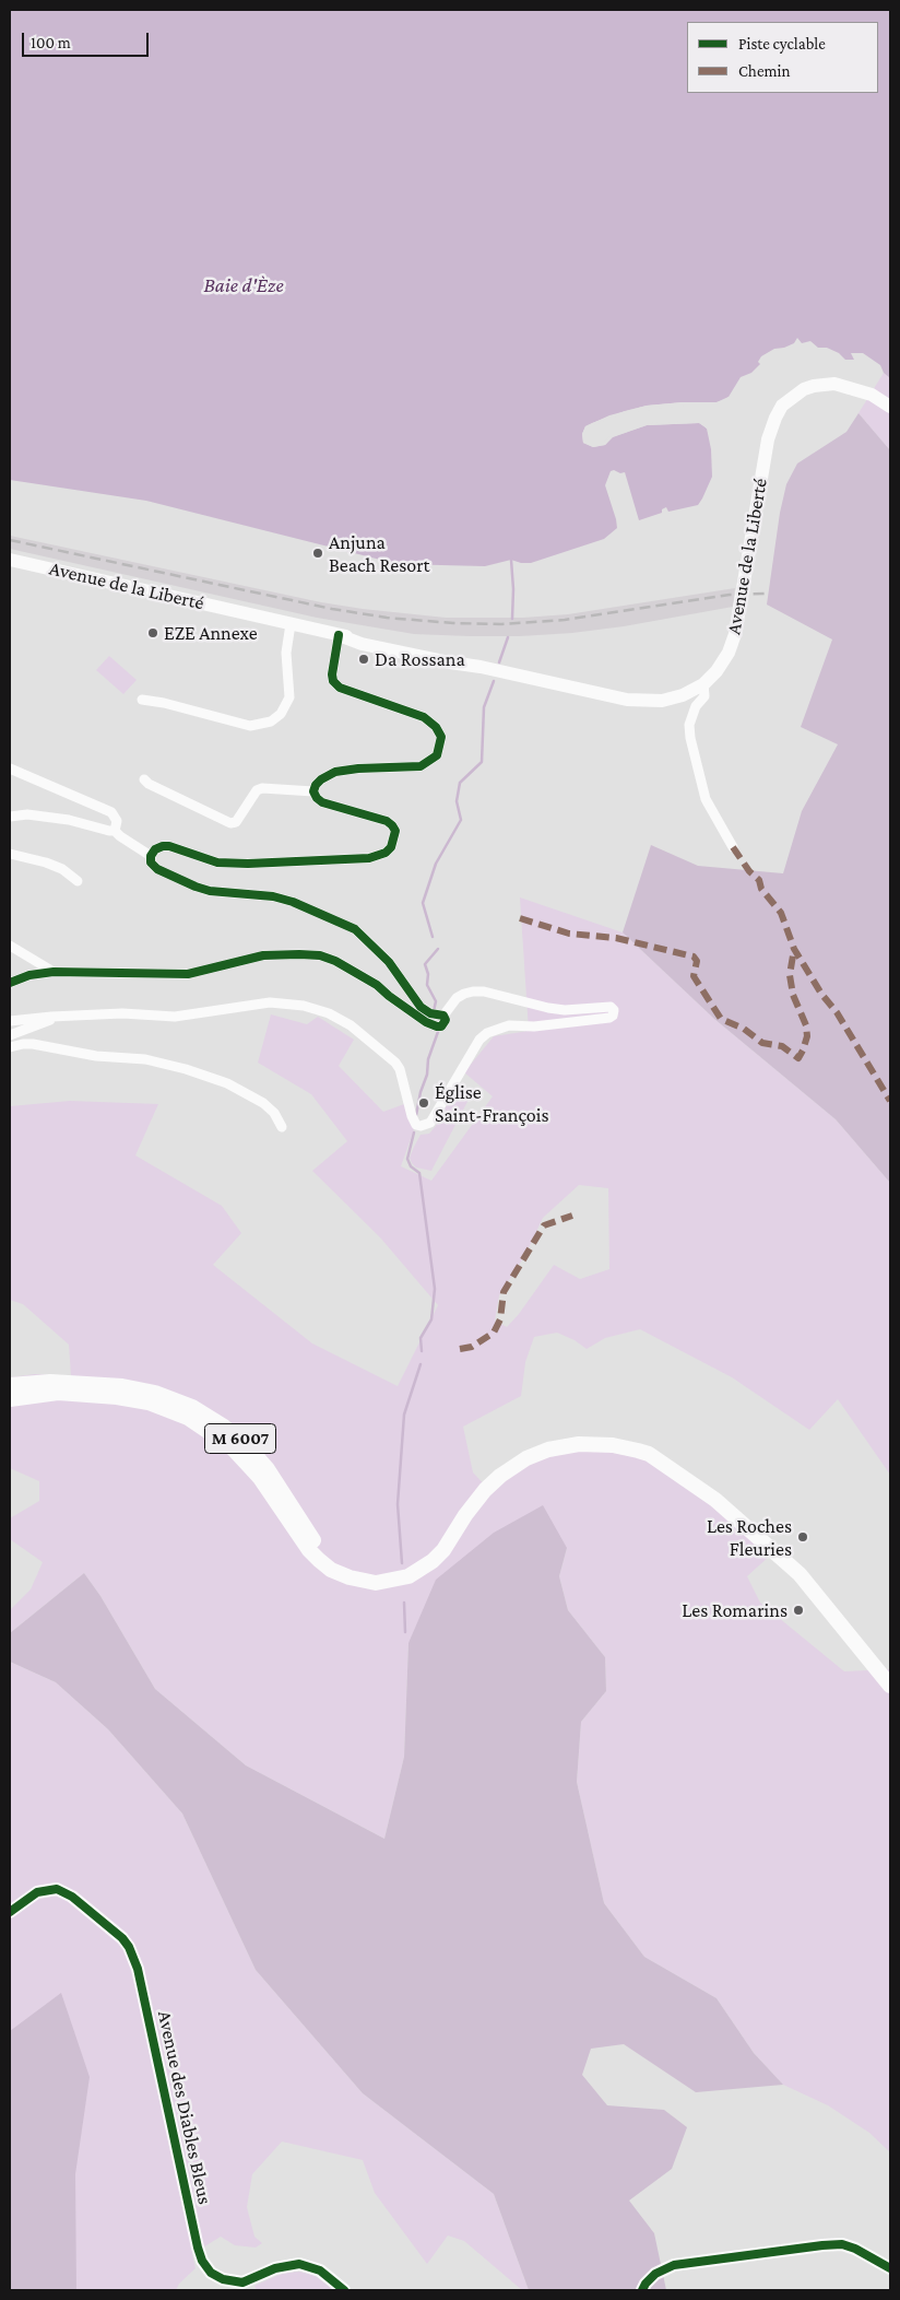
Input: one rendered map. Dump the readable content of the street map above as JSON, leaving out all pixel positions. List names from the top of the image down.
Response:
{
  "streets": {
    "main road": ["Avenue de la Liberté", "M 6007", "Avenue des Diables Bleus"]
  },
  "water": ["Baie d'Èze"],
  "places": [
    "Anjuna Beach Resort",
    "EZE Annexe",
    "Da Rossana",
    "Église Saint-François",
    "Les Roches Fleuries",
    "Les Romarins"
  ],
  "legend": ["Piste cyclable", "Chemin"],
  "scale_bar": "100 m"
}
